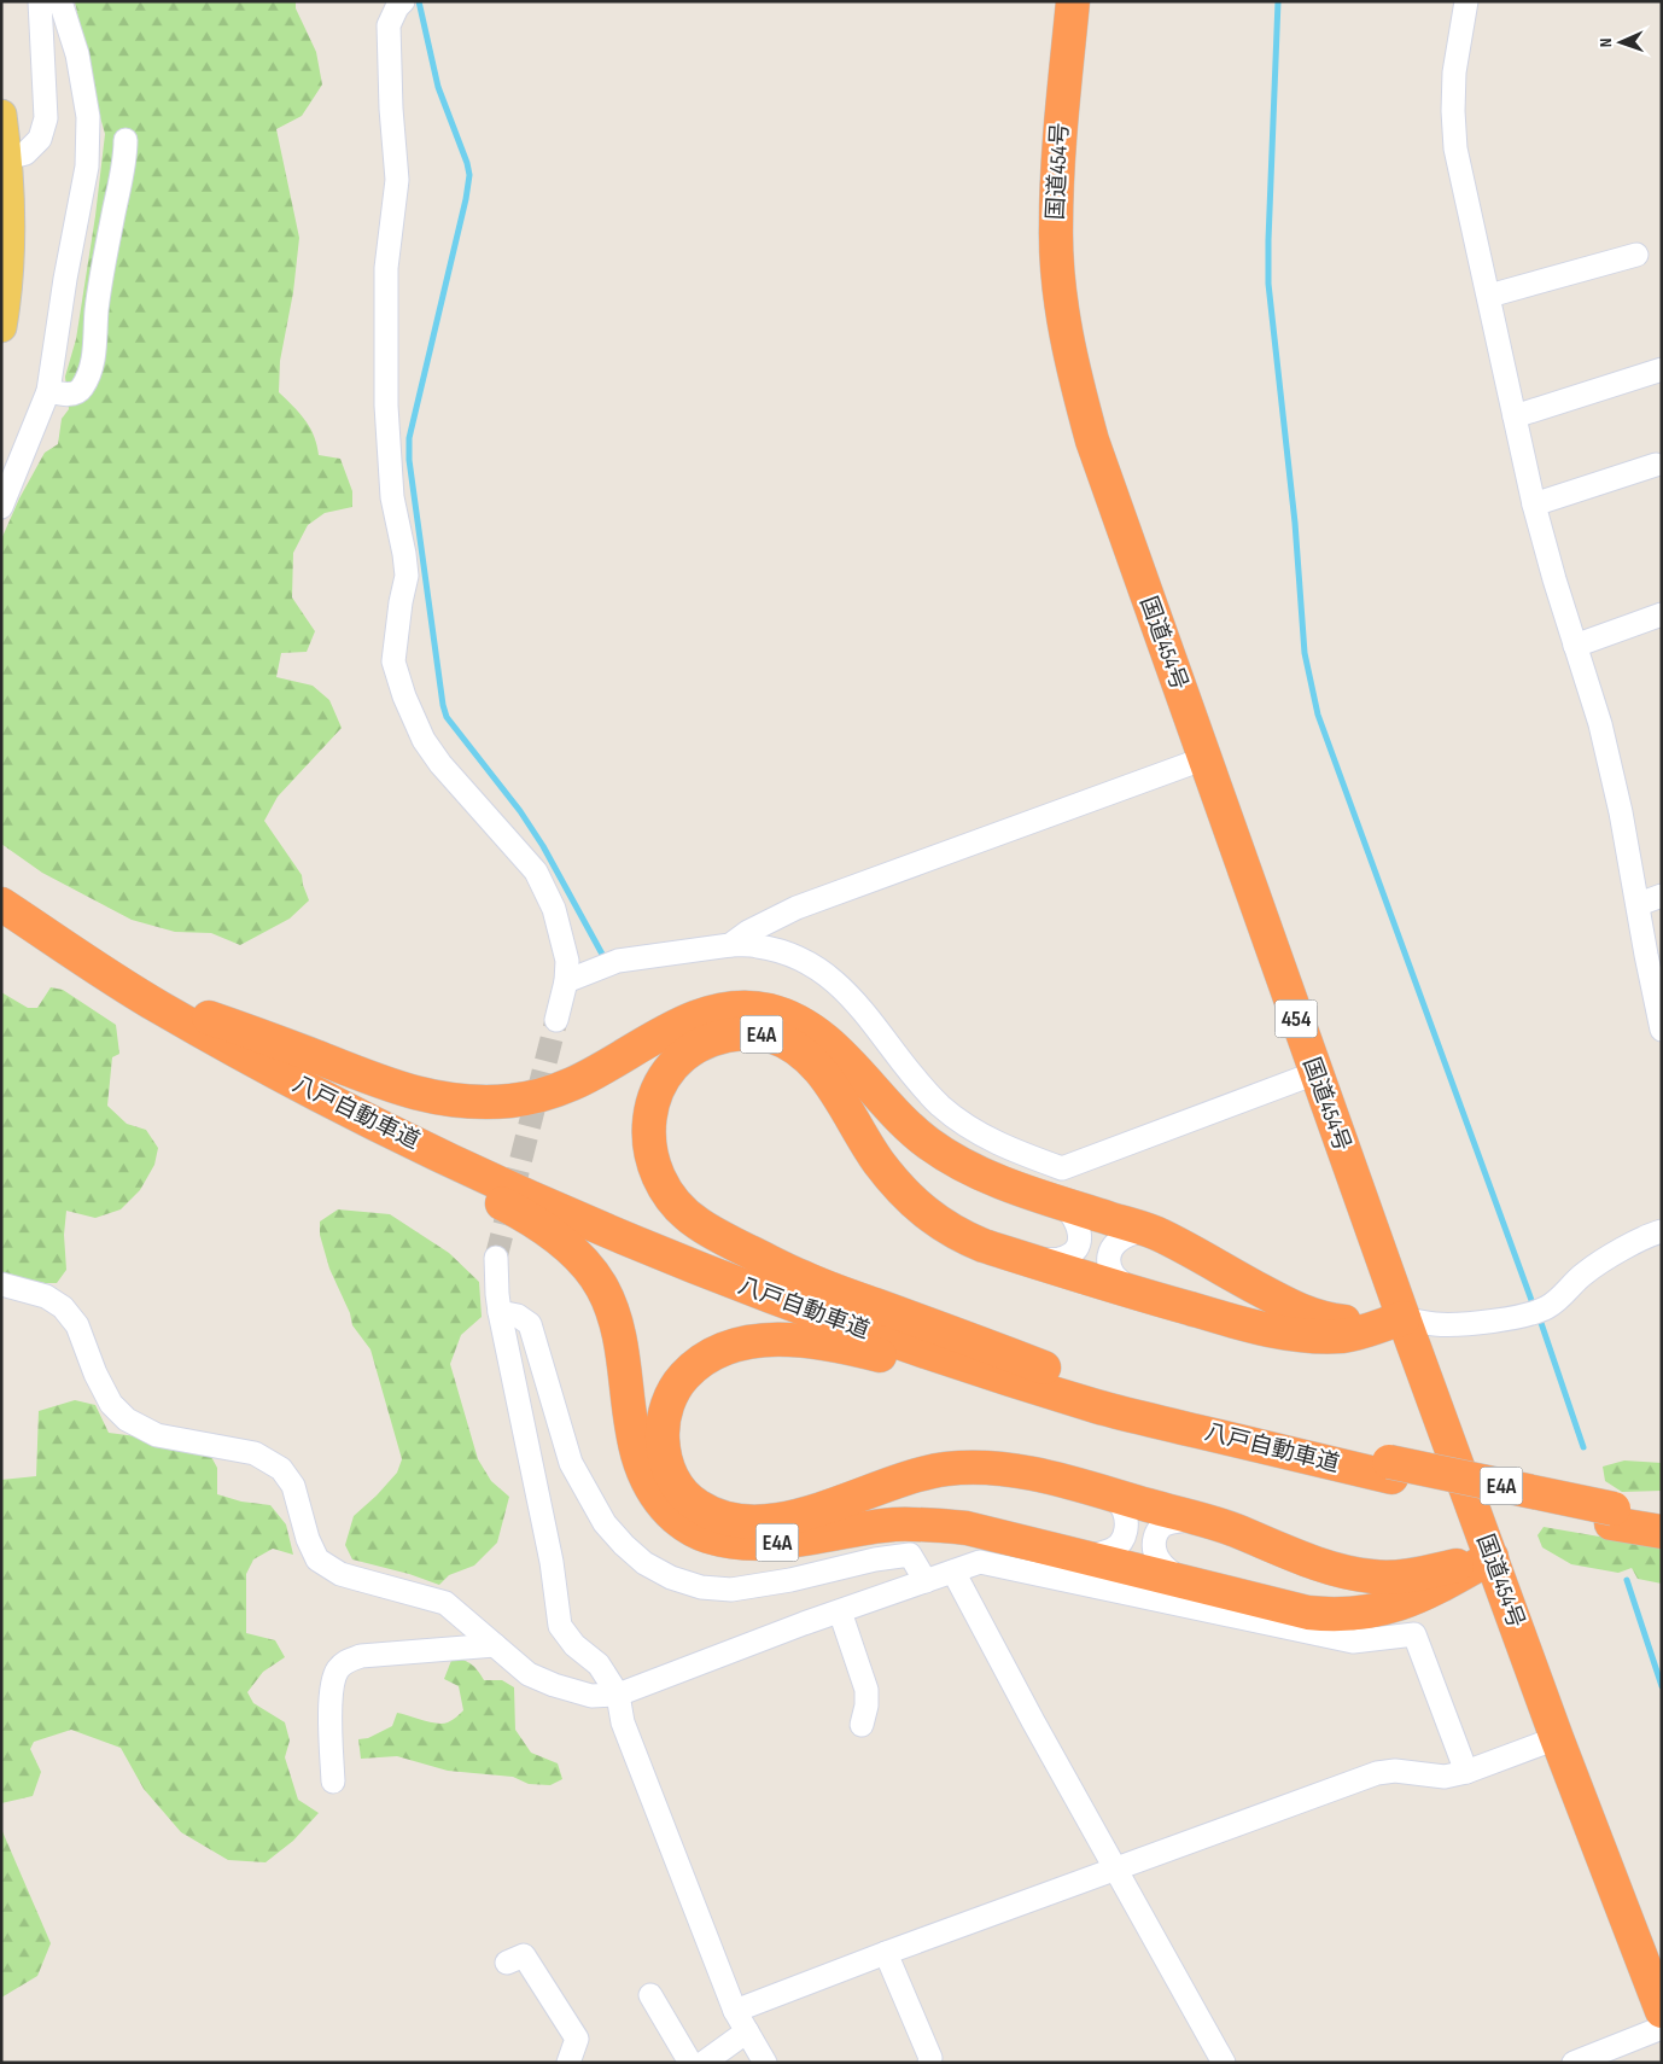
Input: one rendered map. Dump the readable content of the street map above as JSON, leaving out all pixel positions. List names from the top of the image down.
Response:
{
  "streets": {
    "highway": [
      "国道454号",
      "454",
      "E4A",
      "八戸自動車道"
    ]
  },
  "crossings": [
    ["国道454号", "E4A"],
    ["E4A", "八戸自動車道"]
  ],
  "north": "left"
}
